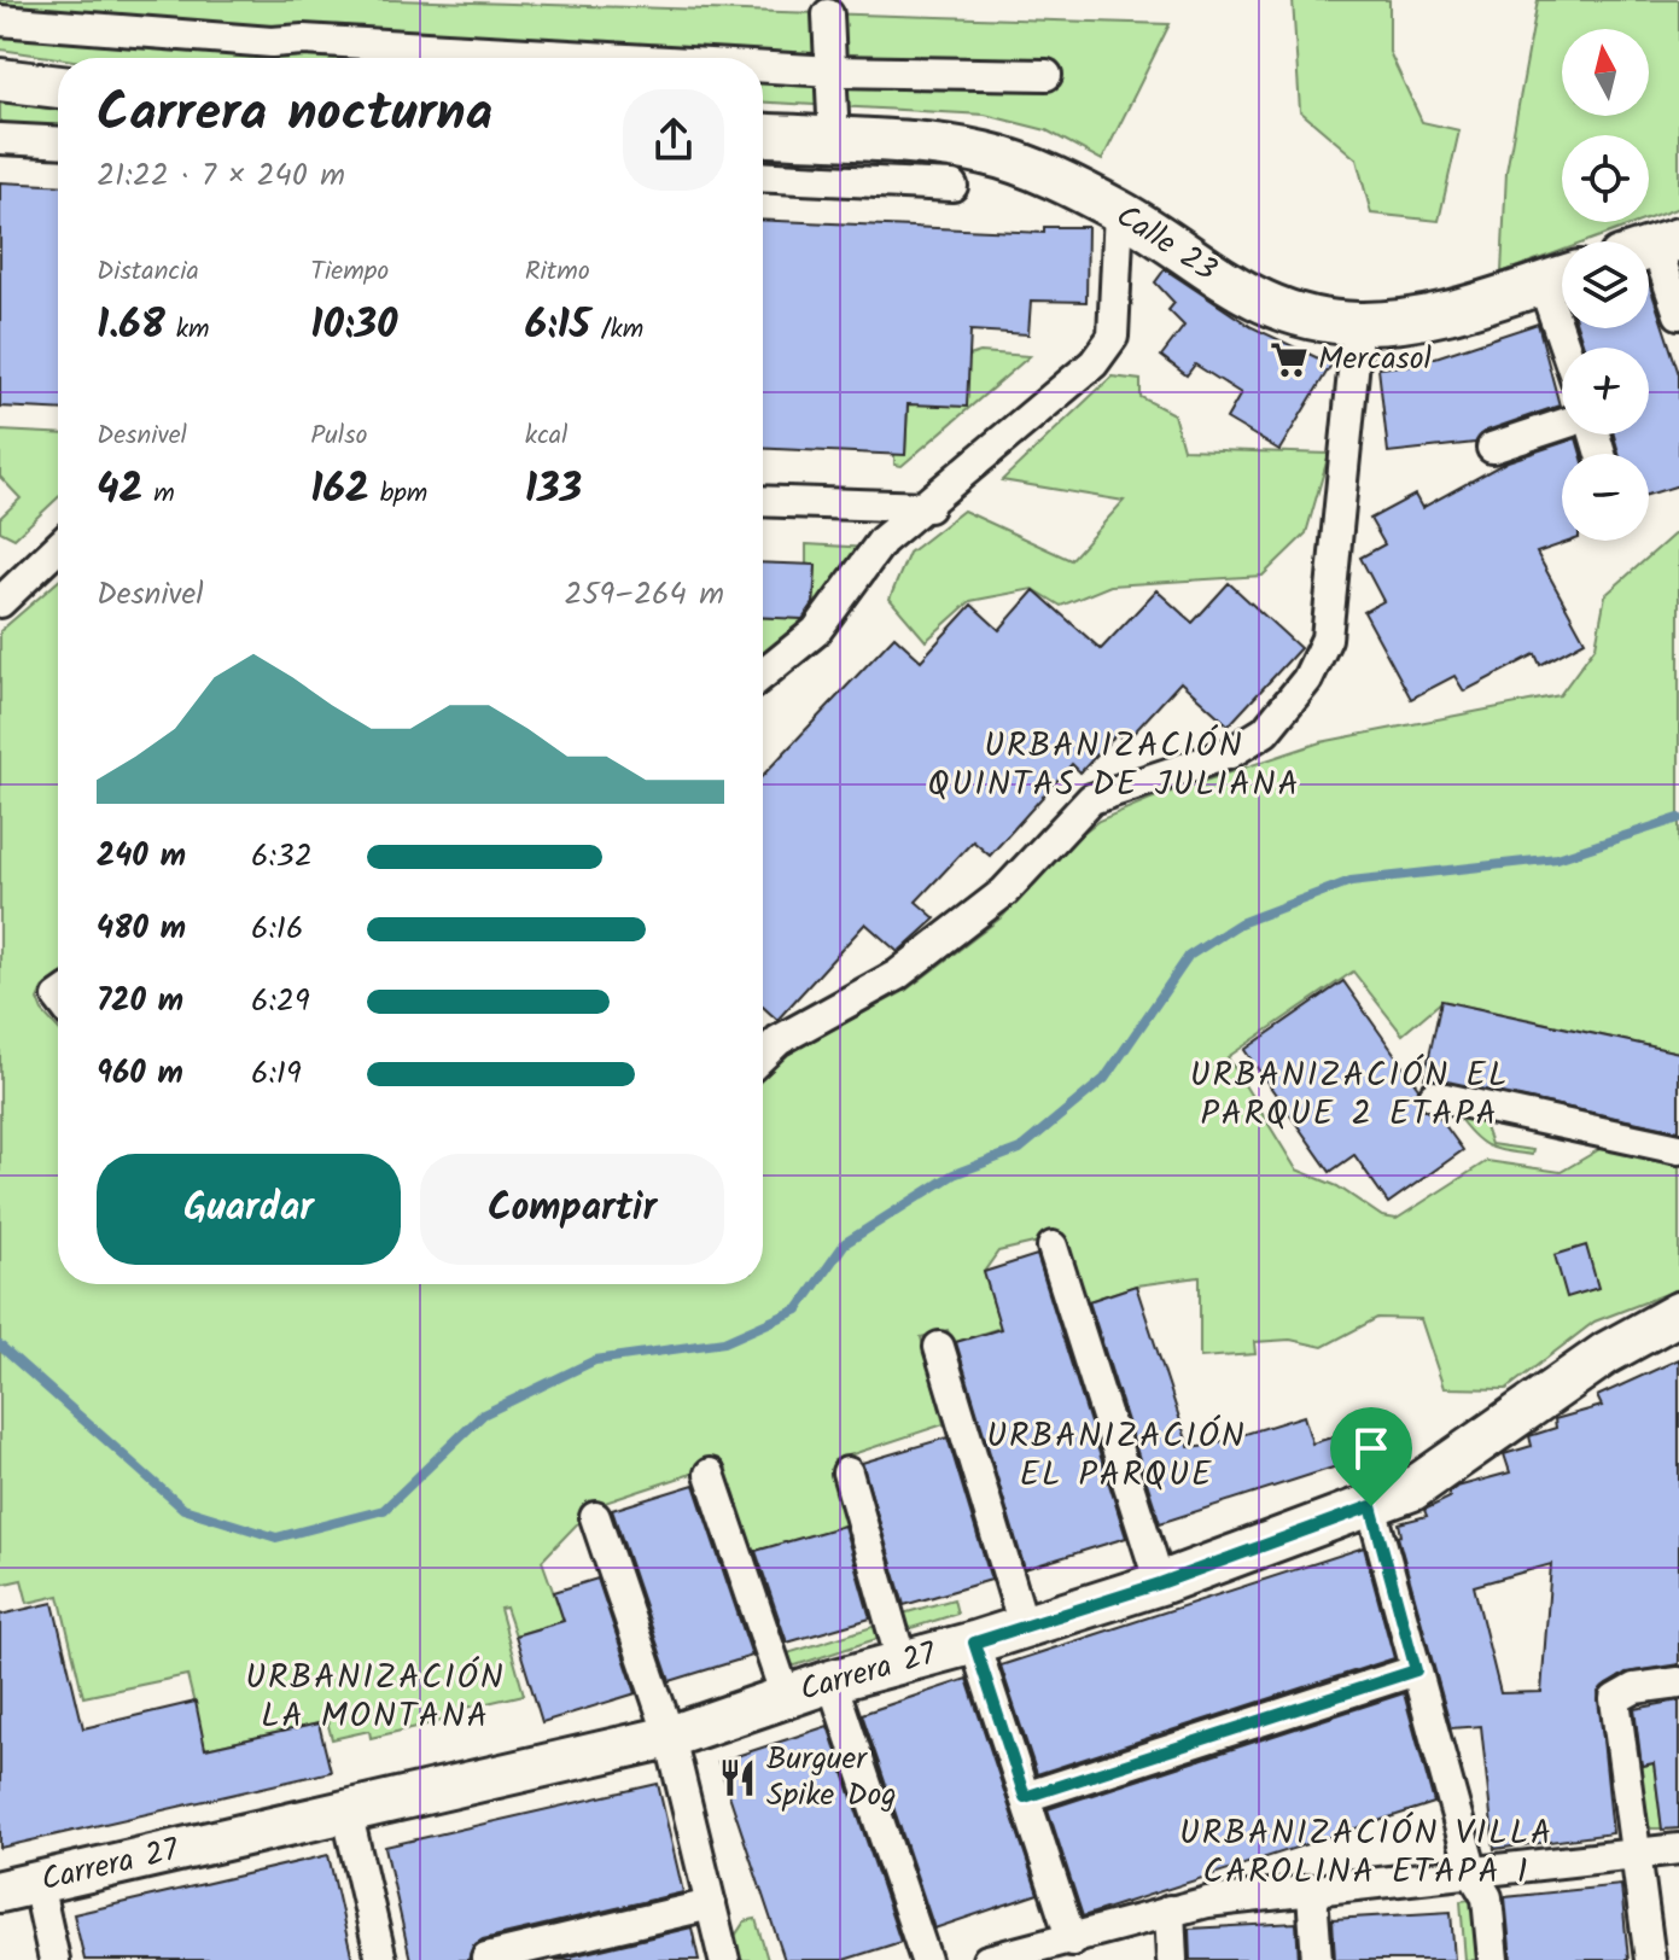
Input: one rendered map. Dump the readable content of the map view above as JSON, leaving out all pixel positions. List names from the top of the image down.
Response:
{
  "streets": {
    "street": ["Calle 23", "Carrera 27"]
  },
  "districts": [
    "URBANIZACIÓN QUINTAS DE JULIANA",
    "URBANIZACIÓN EL PARQUE 2 ETAPA",
    "URBANIZACIÓN EL PARQUE",
    "URBANIZACIÓN LA MONTANA",
    "URBANIZACIÓN VILLA CAROLINA ETAPA 1"
  ],
  "places": {
    "supermarket": ["Mercasol"],
    "restaurant": ["Burguer Spike Dog"]
  },
  "north": "top",
  "page": {
    "map_buttons": ["+", "−"],
    "heading": ["Carrera nocturna", "21:22 · 7 × 240 m"],
    "stats": [
      ["Distancia", "1.68 km"],
      ["Tiempo", "10:30"],
      ["Ritmo", "6:15 /km"],
      ["Desnivel", "42 m"],
      ["Pulso", "162 bpm"],
      ["kcal", "133"]
    ],
    "chart": ["Desnivel", "259–264 m"],
    "list": [
      {
        "name": "240 m",
        "note": "6:32"
      },
      {
        "name": "480 m",
        "note": "6:16"
      },
      {
        "name": "720 m",
        "note": "6:29"
      },
      {
        "name": "960 m",
        "note": "6:19"
      }
    ],
    "buttons": ["Guardar", "Compartir"]
  }
}
